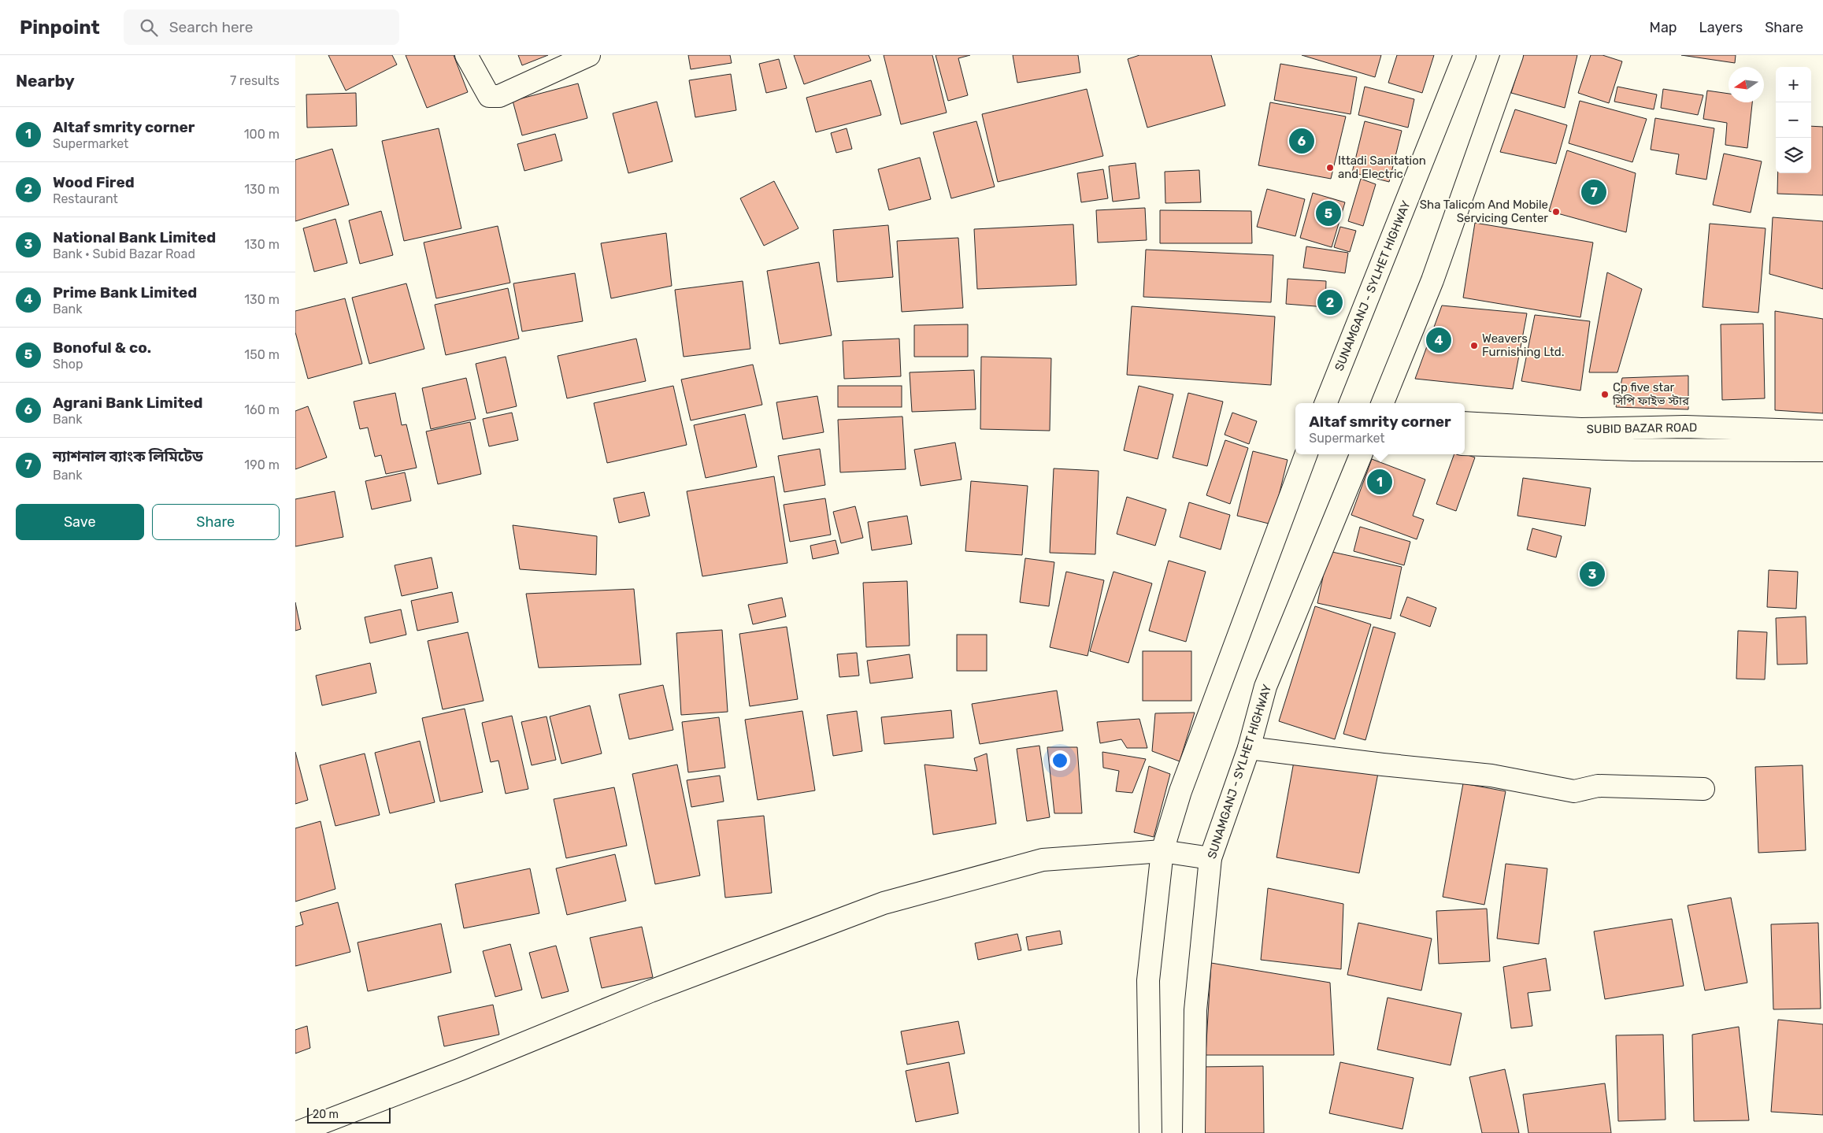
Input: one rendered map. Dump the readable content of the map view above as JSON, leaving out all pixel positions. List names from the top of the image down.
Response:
{
  "streets": {
    "main road": ["SUNAMGANJ - SYLHET HIGHWAY", "SUBID BAZAR ROAD"]
  },
  "places": [
    "Ittadi Sanitation and Electric",
    "Sha Talicom And Mobile Servicing Center",
    "Weavers Furnishing Ltd.",
    "Cp five star সিপি ফাইভ স্টার"
  ],
  "scale_bar": "20 m",
  "north": "left",
  "page": {
    "header": "Pinpoint",
    "search": "Search here",
    "nav": ["Map", "Layers", "Share"],
    "heading": ["Nearby", "7 results"],
    "map_buttons": ["+", "−"],
    "list": [
      {
        "mark": "1",
        "name": "Altaf smrity corner",
        "note": "Supermarket",
        "value": "100 m"
      },
      {
        "mark": "2",
        "name": "Wood Fired",
        "note": "Restaurant",
        "value": "130 m"
      },
      {
        "mark": "3",
        "name": "National Bank Limited",
        "note": "Bank · Subid Bazar Road",
        "value": "130 m"
      },
      {
        "mark": "4",
        "name": "Prime Bank Limited",
        "note": "Bank",
        "value": "130 m"
      },
      {
        "mark": "5",
        "name": "Bonoful & co.",
        "note": "Shop",
        "value": "150 m"
      },
      {
        "mark": "6",
        "name": "Agrani Bank Limited",
        "note": "Bank",
        "value": "160 m"
      },
      {
        "mark": "7",
        "name": "ন্যাশনাল ব্যাংক লিমিটেড",
        "note": "Bank",
        "value": "190 m"
      }
    ],
    "pins": [
      "6",
      "7",
      "5",
      "2",
      "4",
      "1",
      "3"
    ],
    "popup": ["Altaf smrity corner", "Supermarket"],
    "buttons": ["Save", "Share"],
    "scale": "20 m"
  }
}
